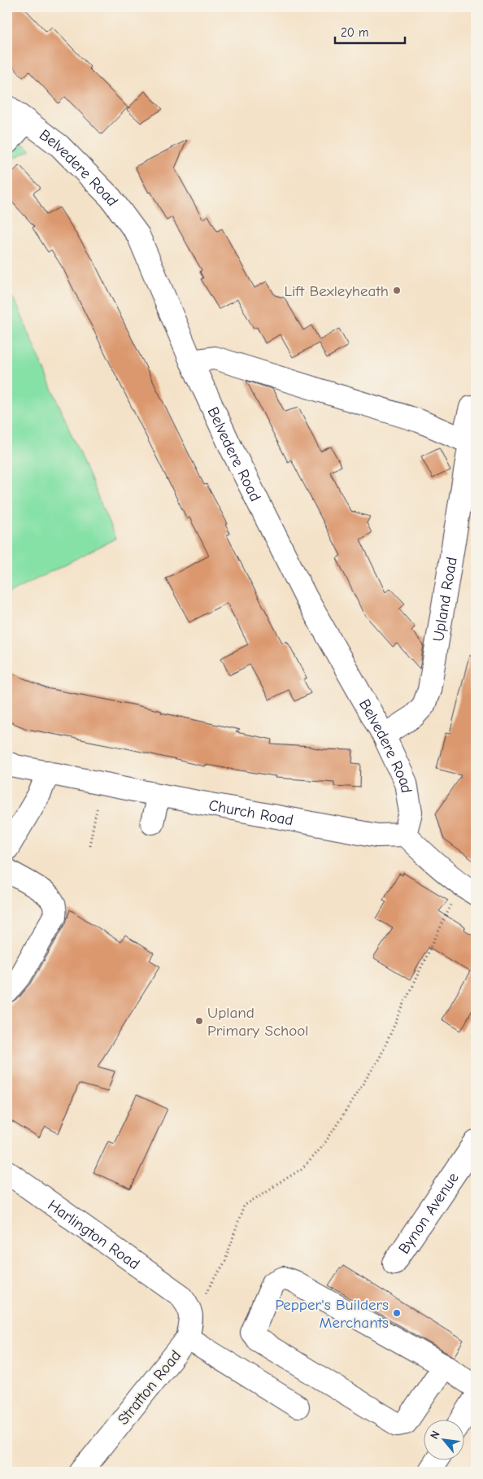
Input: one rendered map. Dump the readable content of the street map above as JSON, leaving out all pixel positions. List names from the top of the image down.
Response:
{
  "streets": {
    "street": [
      "Belvedere Road",
      "Upland Road",
      "Church Road",
      "Bynon Avenue",
      "Harlington Road",
      "Stratton Road"
    ]
  },
  "crossings": [
    ["Belvedere Road", "Upland Road"],
    ["Belvedere Road", "Church Road"],
    ["Harlington Road", "Stratton Road"]
  ],
  "places": ["Lift Bexleyheath", "Upland Primary School", "Pepper's Builders Merchants"],
  "scale_bar": "20 m",
  "north": "top left"
}
